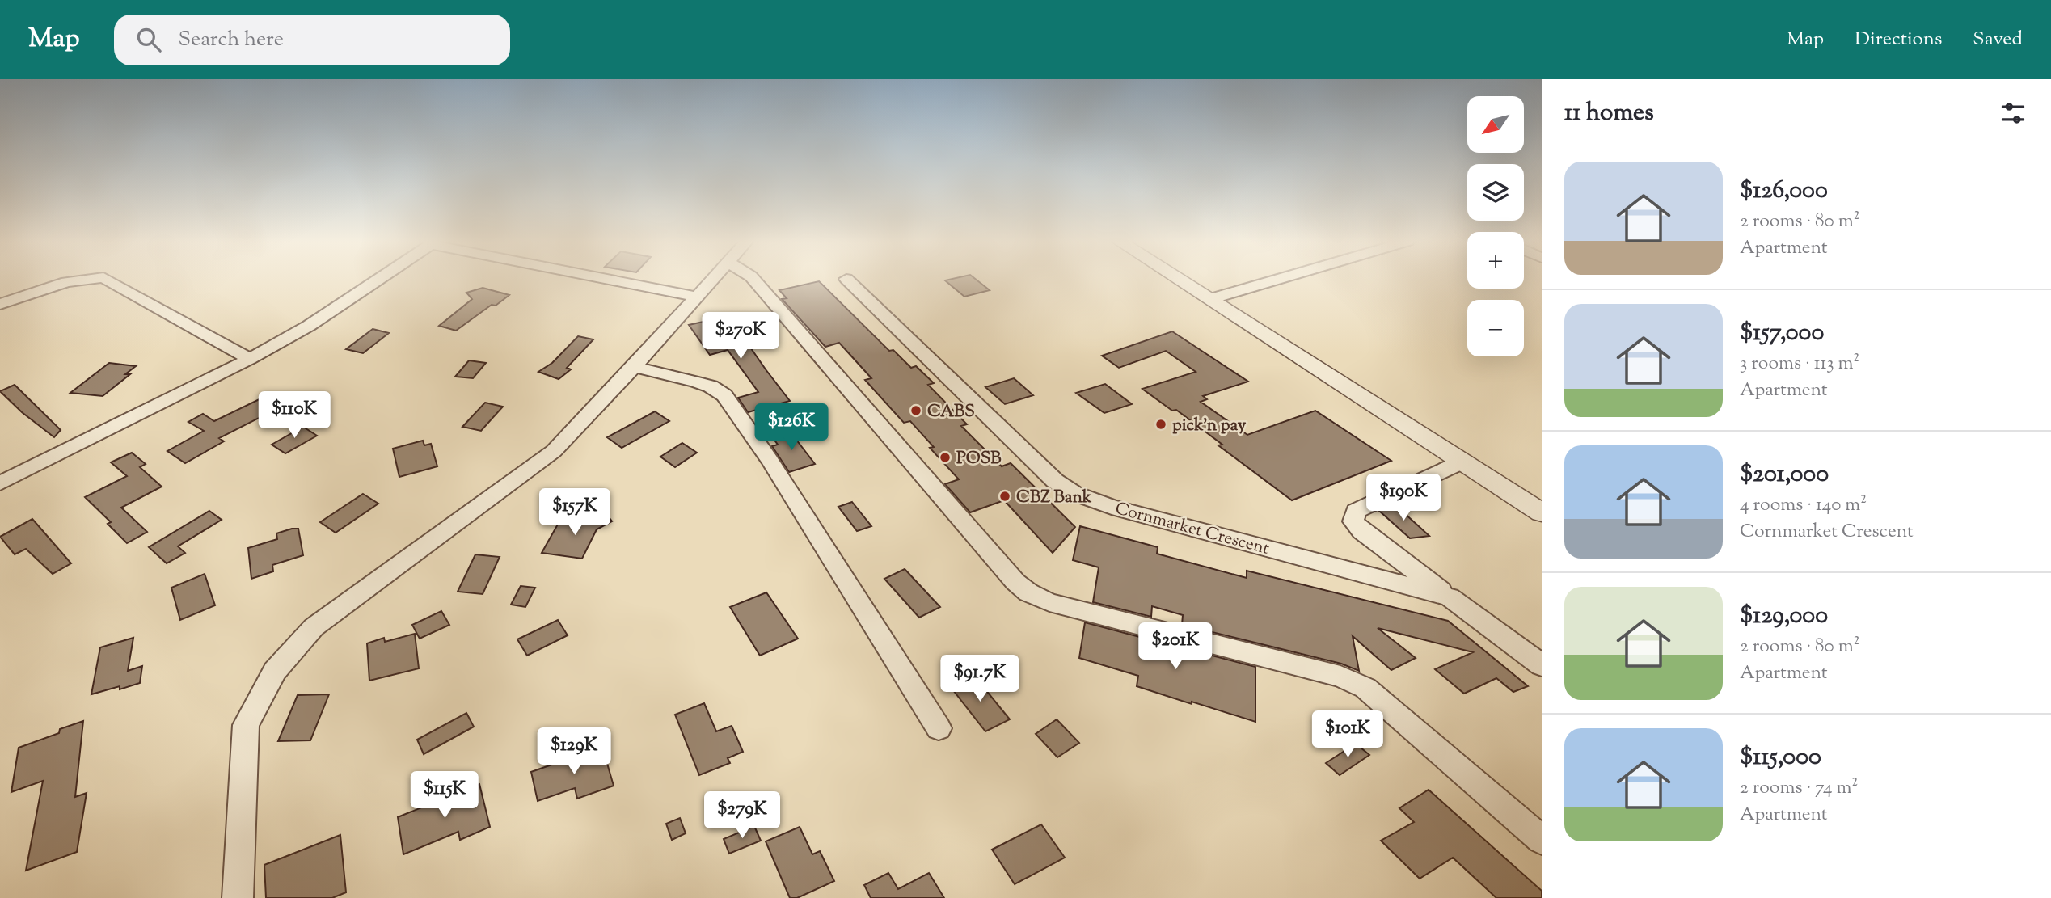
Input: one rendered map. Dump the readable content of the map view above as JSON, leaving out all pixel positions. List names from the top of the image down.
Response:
{
  "streets": {
    "street": ["Cornmarket Crescent"]
  },
  "places": [
    "CABS",
    "pick'n pay",
    "POSB",
    "CBZ Bank"
  ],
  "north": "bottom left",
  "page": {
    "header": "Map",
    "search": "Search here",
    "nav": ["Map", "Directions", "Saved"],
    "heading": "11 homes",
    "map_buttons": ["+", "−"],
    "list": [
      {
        "name": "$126,000",
        "note": "2 rooms · 80 m² · Apartment"
      },
      {
        "name": "$157,000",
        "note": "3 rooms · 113 m² · Apartment"
      },
      {
        "name": "$201,000",
        "note": "4 rooms · 140 m² · Cornmarket Crescent"
      },
      {
        "name": "$129,000",
        "note": "2 rooms · 80 m² · Apartment"
      },
      {
        "name": "$115,000",
        "note": "2 rooms · 74 m² · Apartment"
      }
    ],
    "price": [
      "$270K",
      "$110K",
      "$126K",
      "$190K",
      "$157K",
      "$201K",
      "$91.7K",
      "$101K",
      "$129K",
      "$115K",
      "$279K"
    ]
  }
}
